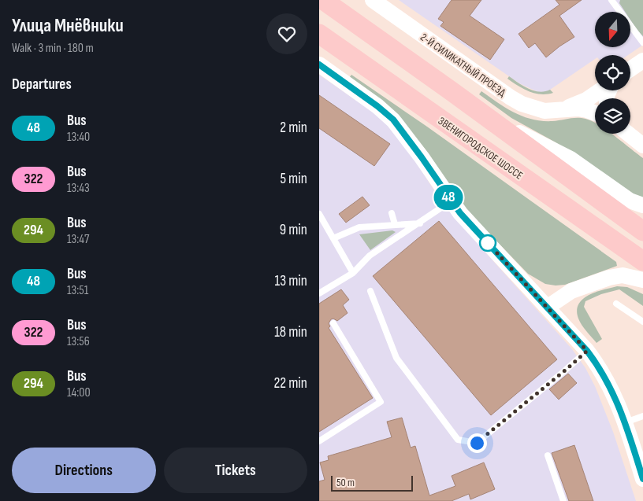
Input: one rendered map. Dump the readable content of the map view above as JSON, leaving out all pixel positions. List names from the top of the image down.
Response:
{
  "streets": {
    "main road": ["ЗВЕНИГОРОДСКОЕ ШОССЕ"],
    "street": ["2-Й СИЛИКАТНЫЙ ПРОЕЗД"]
  },
  "lines": ["bus line 48"],
  "scale_bar": "50 m",
  "north": "bottom",
  "page": {
    "heading": [
      ["Улица Мнёвники", "Walk · 3 min · 180 m"],
      "Departures"
    ],
    "on_map": "48",
    "list": [
      {
        "mark": "48",
        "name": "Bus",
        "note": "13:40",
        "value": "2 min"
      },
      {
        "mark": "322",
        "name": "Bus",
        "note": "13:43",
        "value": "5 min"
      },
      {
        "mark": "294",
        "name": "Bus",
        "note": "13:47",
        "value": "9 min"
      },
      {
        "mark": "48",
        "name": "Bus",
        "note": "13:51",
        "value": "13 min"
      },
      {
        "mark": "322",
        "name": "Bus",
        "note": "13:56",
        "value": "18 min"
      },
      {
        "mark": "294",
        "name": "Bus",
        "note": "14:00",
        "value": "22 min"
      }
    ],
    "buttons": ["Directions", "Tickets"],
    "scale": "50 m"
  }
}
